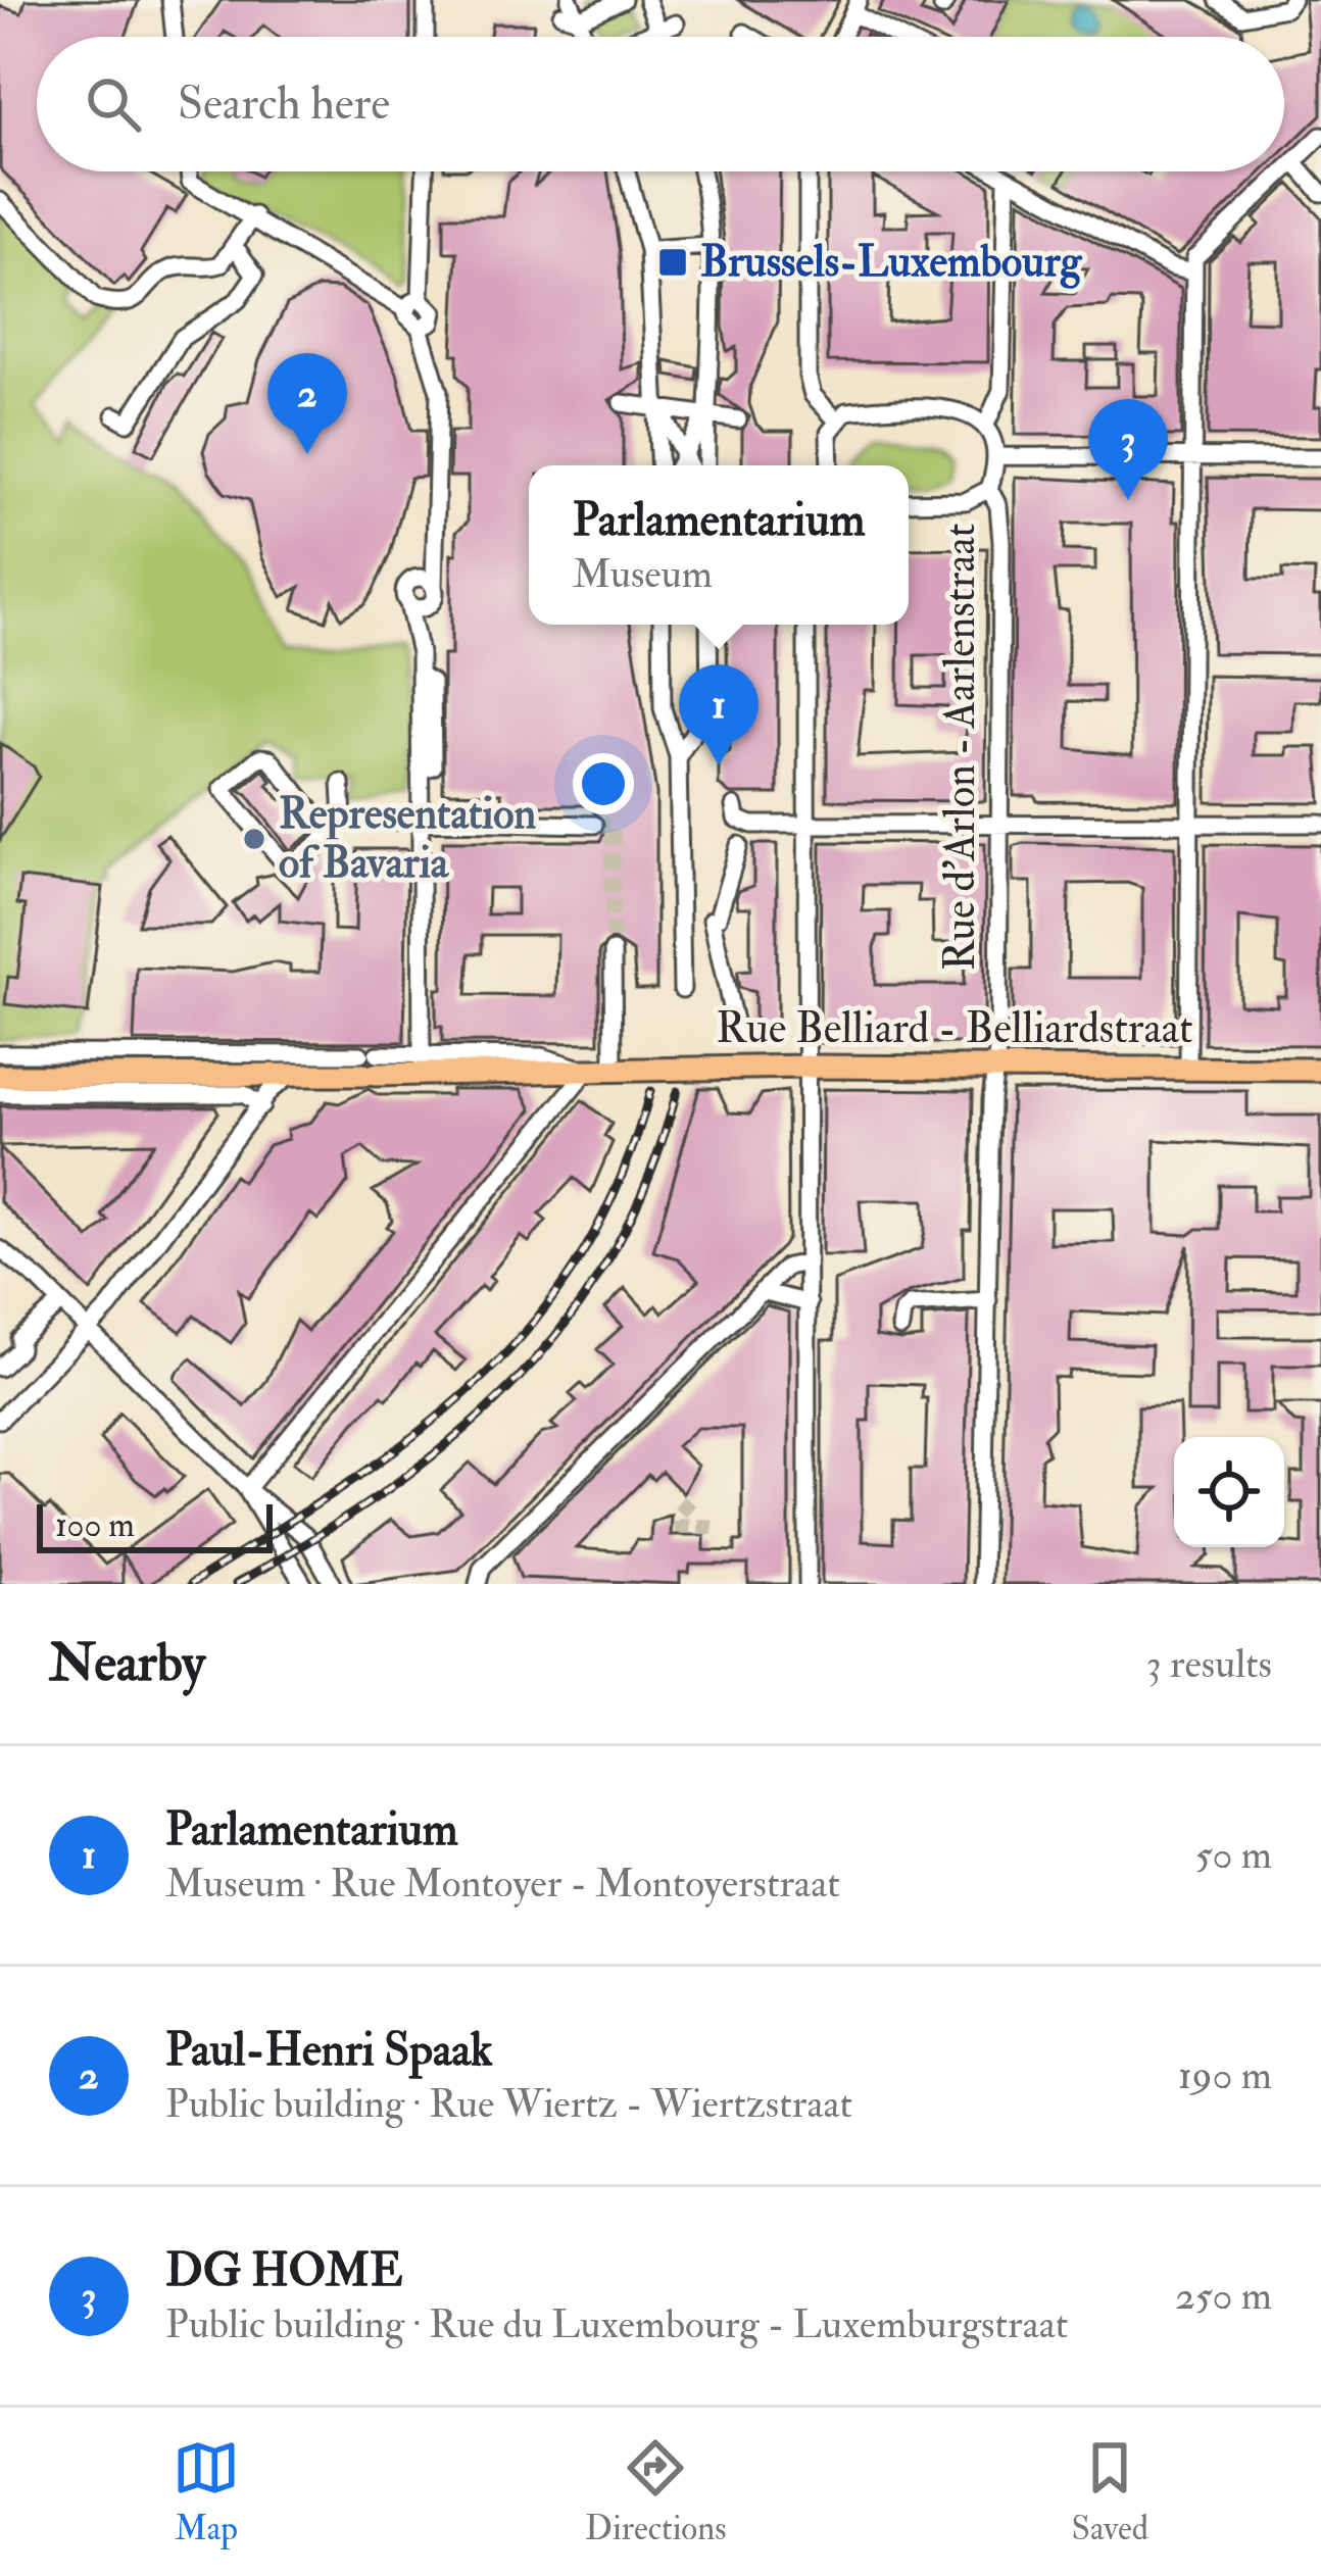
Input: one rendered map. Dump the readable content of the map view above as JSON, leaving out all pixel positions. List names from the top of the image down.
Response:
{
  "streets": {
    "main road": ["Rue Belliard - Belliardstraat"],
    "street": ["Rue d'Arlon - Aarlenstraat"]
  },
  "crossings": [
    ["Rue d'Arlon - Aarlenstraat", "Rue Belliard - Belliardstraat"]
  ],
  "places": {
    "transit": ["Brussels-Luxembourg"],
    "other": ["Representation of Bavaria"]
  },
  "scale_bar": "100 m",
  "page": {
    "search": "Search here",
    "pins": ["2", "3", "1"],
    "popup": ["Parlamentarium", "Museum"],
    "scale": "100 m",
    "heading": ["Nearby", "3 results"],
    "list": [
      {
        "mark": "1",
        "name": "Parlamentarium",
        "note": "Museum · Rue Montoyer - Montoyerstraat",
        "value": "50 m"
      },
      {
        "mark": "2",
        "name": "Paul-Henri Spaak",
        "note": "Public building · Rue Wiertz - Wiertzstraat",
        "value": "190 m"
      },
      {
        "mark": "3",
        "name": "DG HOME",
        "note": "Public building · Rue du Luxembourg - Luxemburgstraat",
        "value": "250 m"
      }
    ],
    "nav": ["Map", "Directions", "Saved"]
  }
}
